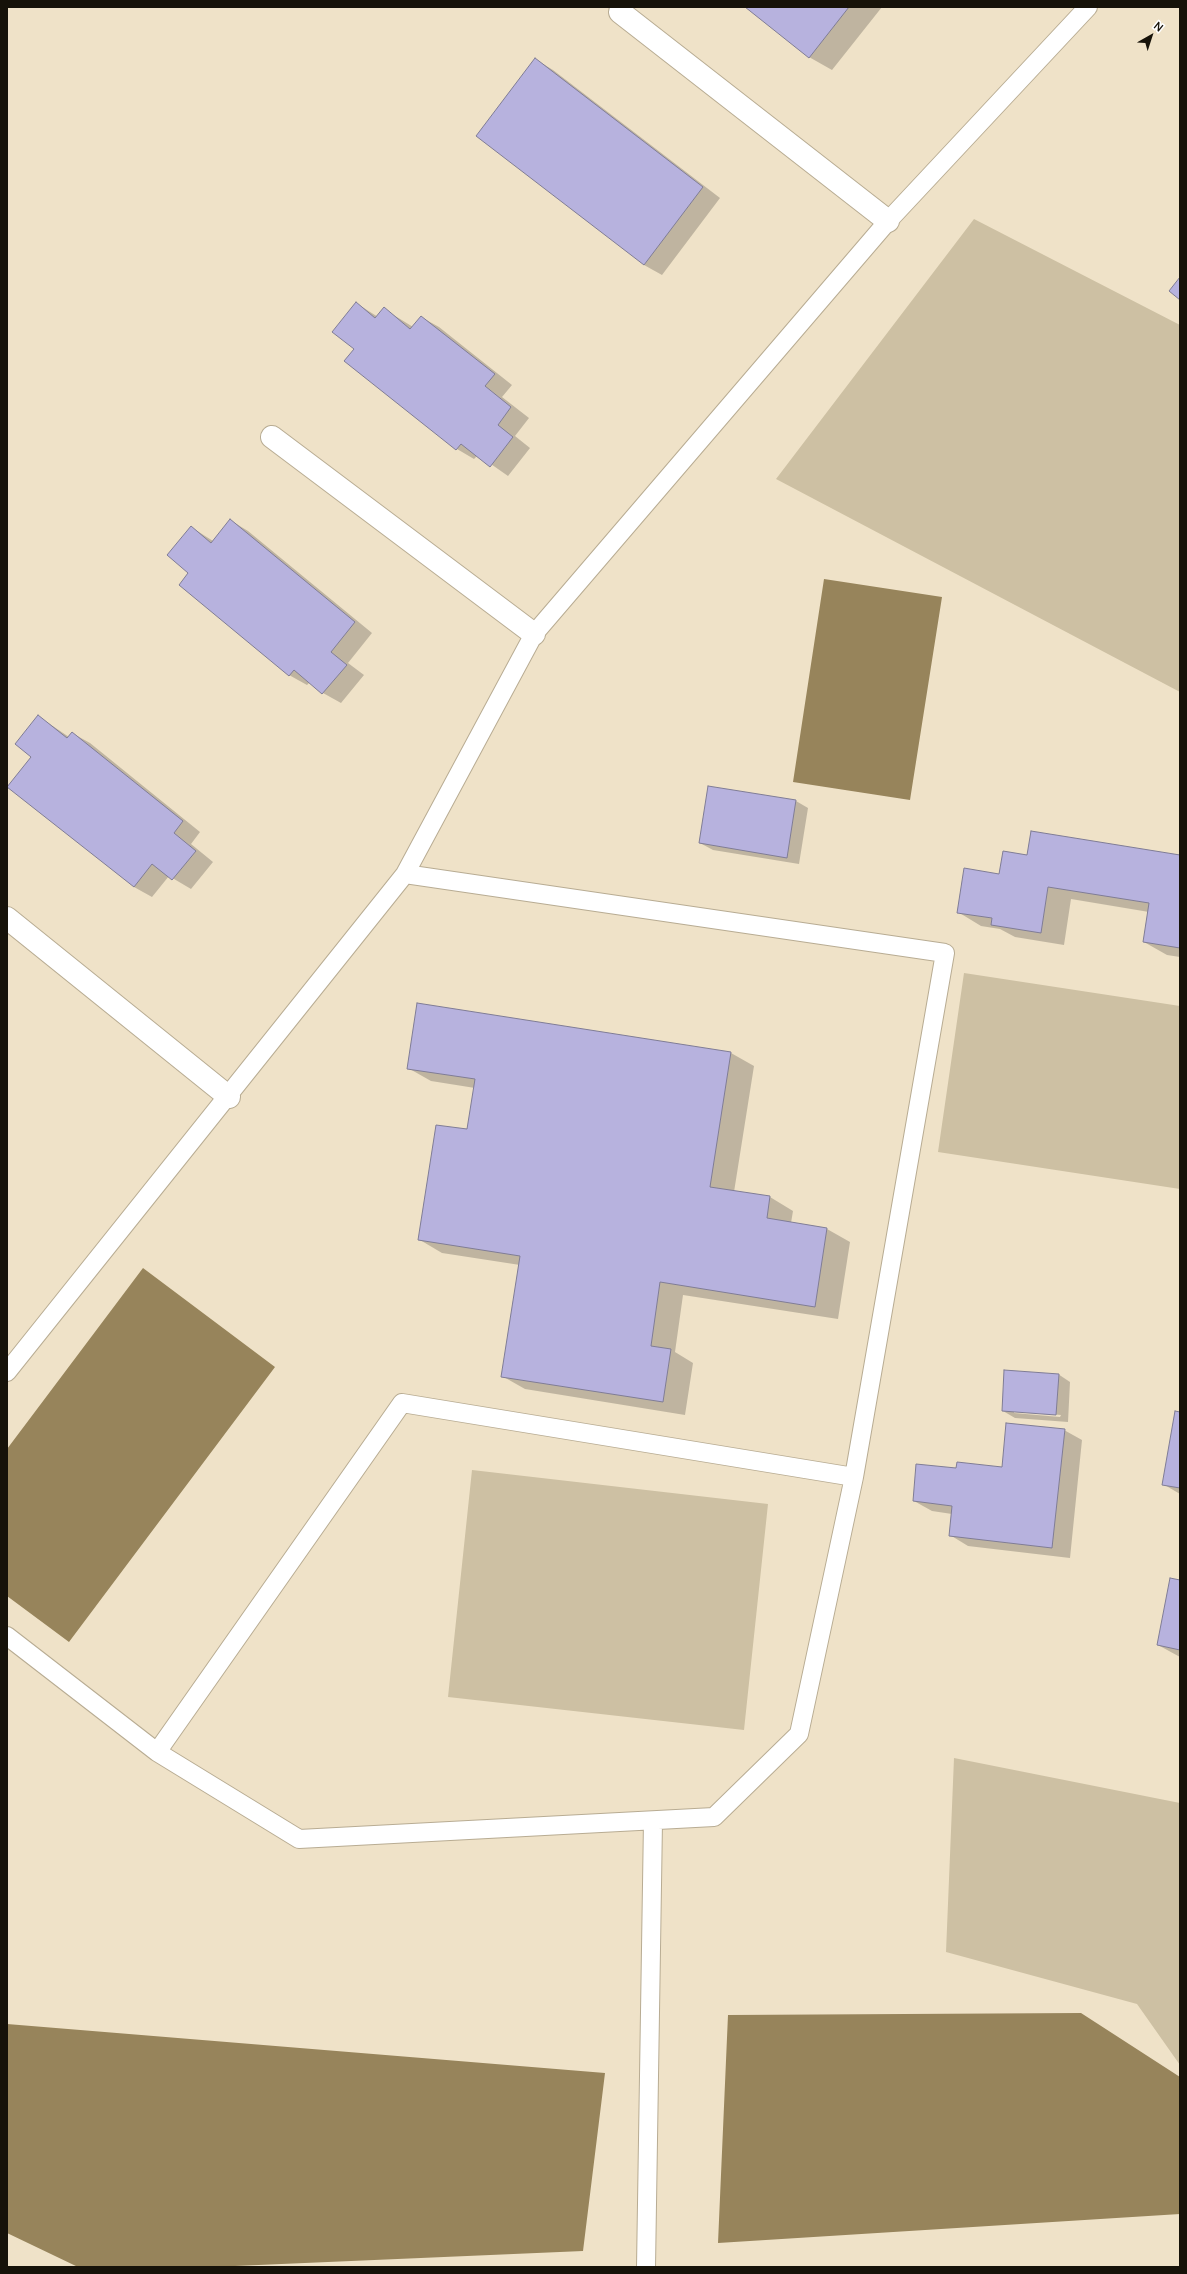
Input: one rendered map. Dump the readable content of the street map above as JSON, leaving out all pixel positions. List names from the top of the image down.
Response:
{
  "north": "top right"
}
